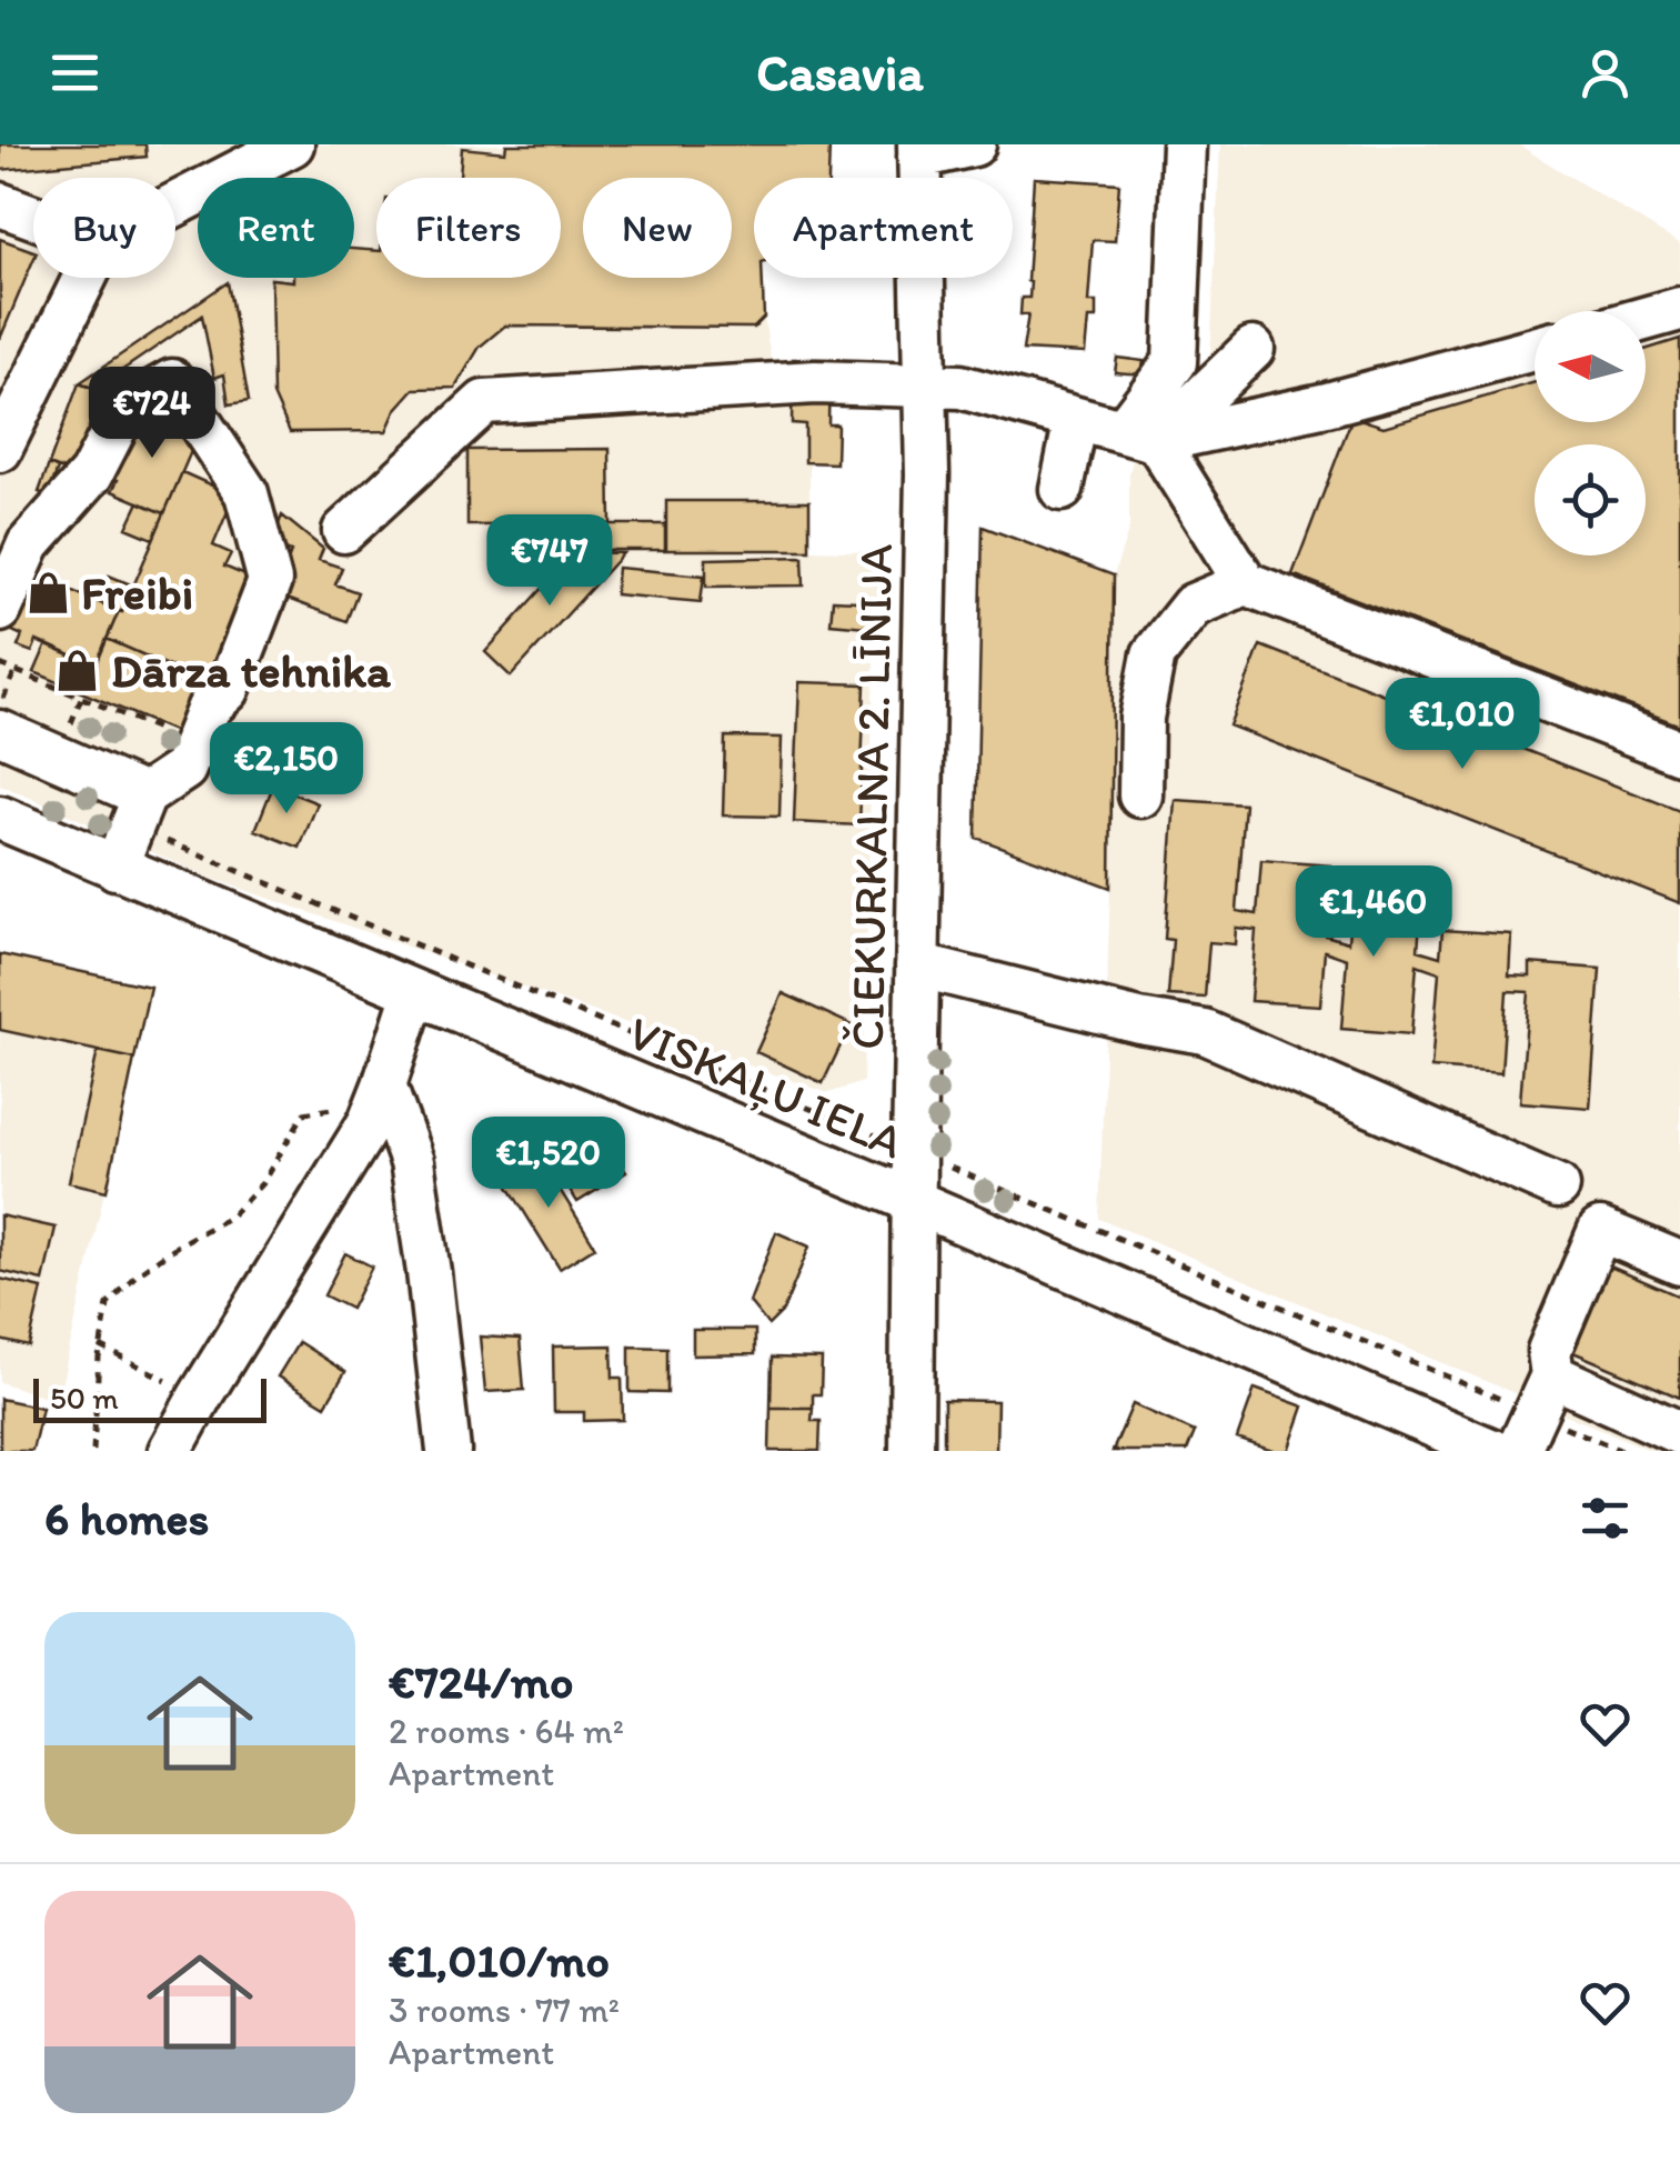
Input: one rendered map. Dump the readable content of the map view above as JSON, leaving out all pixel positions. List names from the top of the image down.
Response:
{
  "streets": {
    "street": ["ČIEKURKALNA 2. LĪNIJA", "VISKAĻU IELA"]
  },
  "crossings": [
    ["ČIEKURKALNA 2. LĪNIJA", "VISKAĻU IELA"]
  ],
  "places": {
    "shop": ["Freibi", "Dārza tehnika"]
  },
  "scale_bar": "50 m",
  "north": "left",
  "page": {
    "header": "Casavia",
    "chip": [
      "Buy",
      "Rent",
      "Filters",
      "New",
      "Apartment"
    ],
    "price": [
      "€724",
      "€747",
      "€1,010",
      "€2,150",
      "€1,460",
      "€1,520"
    ],
    "scale": "50 m",
    "heading": "6 homes",
    "list": [
      {
        "name": "€724/mo",
        "note": "2 rooms · 64 m² · Apartment"
      },
      {
        "name": "€1,010/mo",
        "note": "3 rooms · 77 m² · Apartment"
      }
    ]
  }
}
